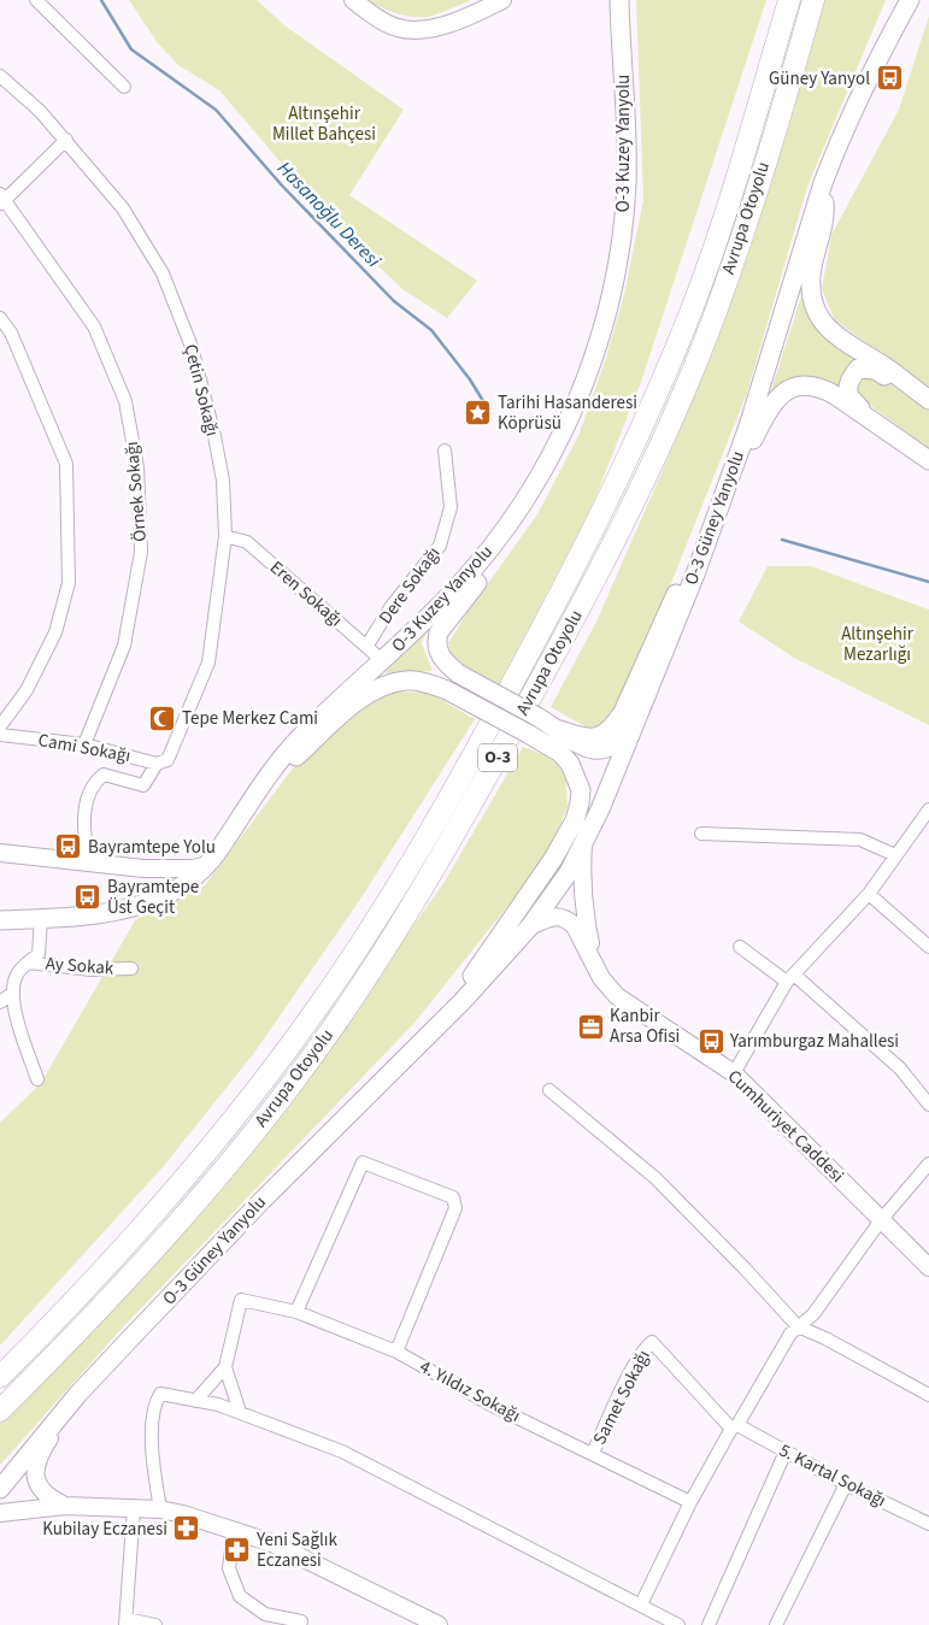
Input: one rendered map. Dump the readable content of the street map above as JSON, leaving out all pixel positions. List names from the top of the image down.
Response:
{
  "streets": {
    "highway": ["Avrupa Otoyolu", "O-3"],
    "main road": ["O-3 Kuzey Yanyolu", "O-3 Güney Yanyolu", "Cumhuriyet Caddesi"],
    "street": [
      "Çetin Sokağı",
      "Örnek Sokağı",
      "Dere Sokağı",
      "Eren Sokağı",
      "Cami Sokağı",
      "Ay Sokak",
      "4. Yıldız Sokağı",
      "Samet Sokağı",
      "5. Kartal Sokağı"
    ]
  },
  "crossings": [
    ["O-3 Kuzey Yanyolu", "Eren Sokağı"],
    ["O-3 Kuzey Yanyolu", "Ay Sokak"],
    ["Çetin Sokağı", "Eren Sokağı"],
    ["Çetin Sokağı", "Cami Sokağı"],
    ["Örnek Sokağı", "Cami Sokağı"],
    ["O-3 Güney Yanyolu", "Cumhuriyet Caddesi"],
    ["Dere Sokağı", "Eren Sokağı"],
    ["4. Yıldız Sokağı", "Samet Sokağı"],
    ["Samet Sokağı", "5. Kartal Sokağı"]
  ],
  "water": ["Hasanoğlu Deresi"],
  "parks": ["Altınşehir Millet Bahçesi", "Altınşehir Mezarlığı"],
  "places": {
    "bus stop": [
      "Güney Yanyol",
      "Bayramtepe Yolu",
      "Bayramtepe Üst Geçit",
      "Yarımburgaz Mahallesi"
    ],
    "place": ["Tarihi Hasanderesi Köprüsü"],
    "mosque": ["Tepe Merkez Cami"],
    "office": ["Kanbir Arsa Ofisi"],
    "pharmacy": ["Kubilay Eczanesi", "Yeni Sağlık Eczanesi"]
  }
}
